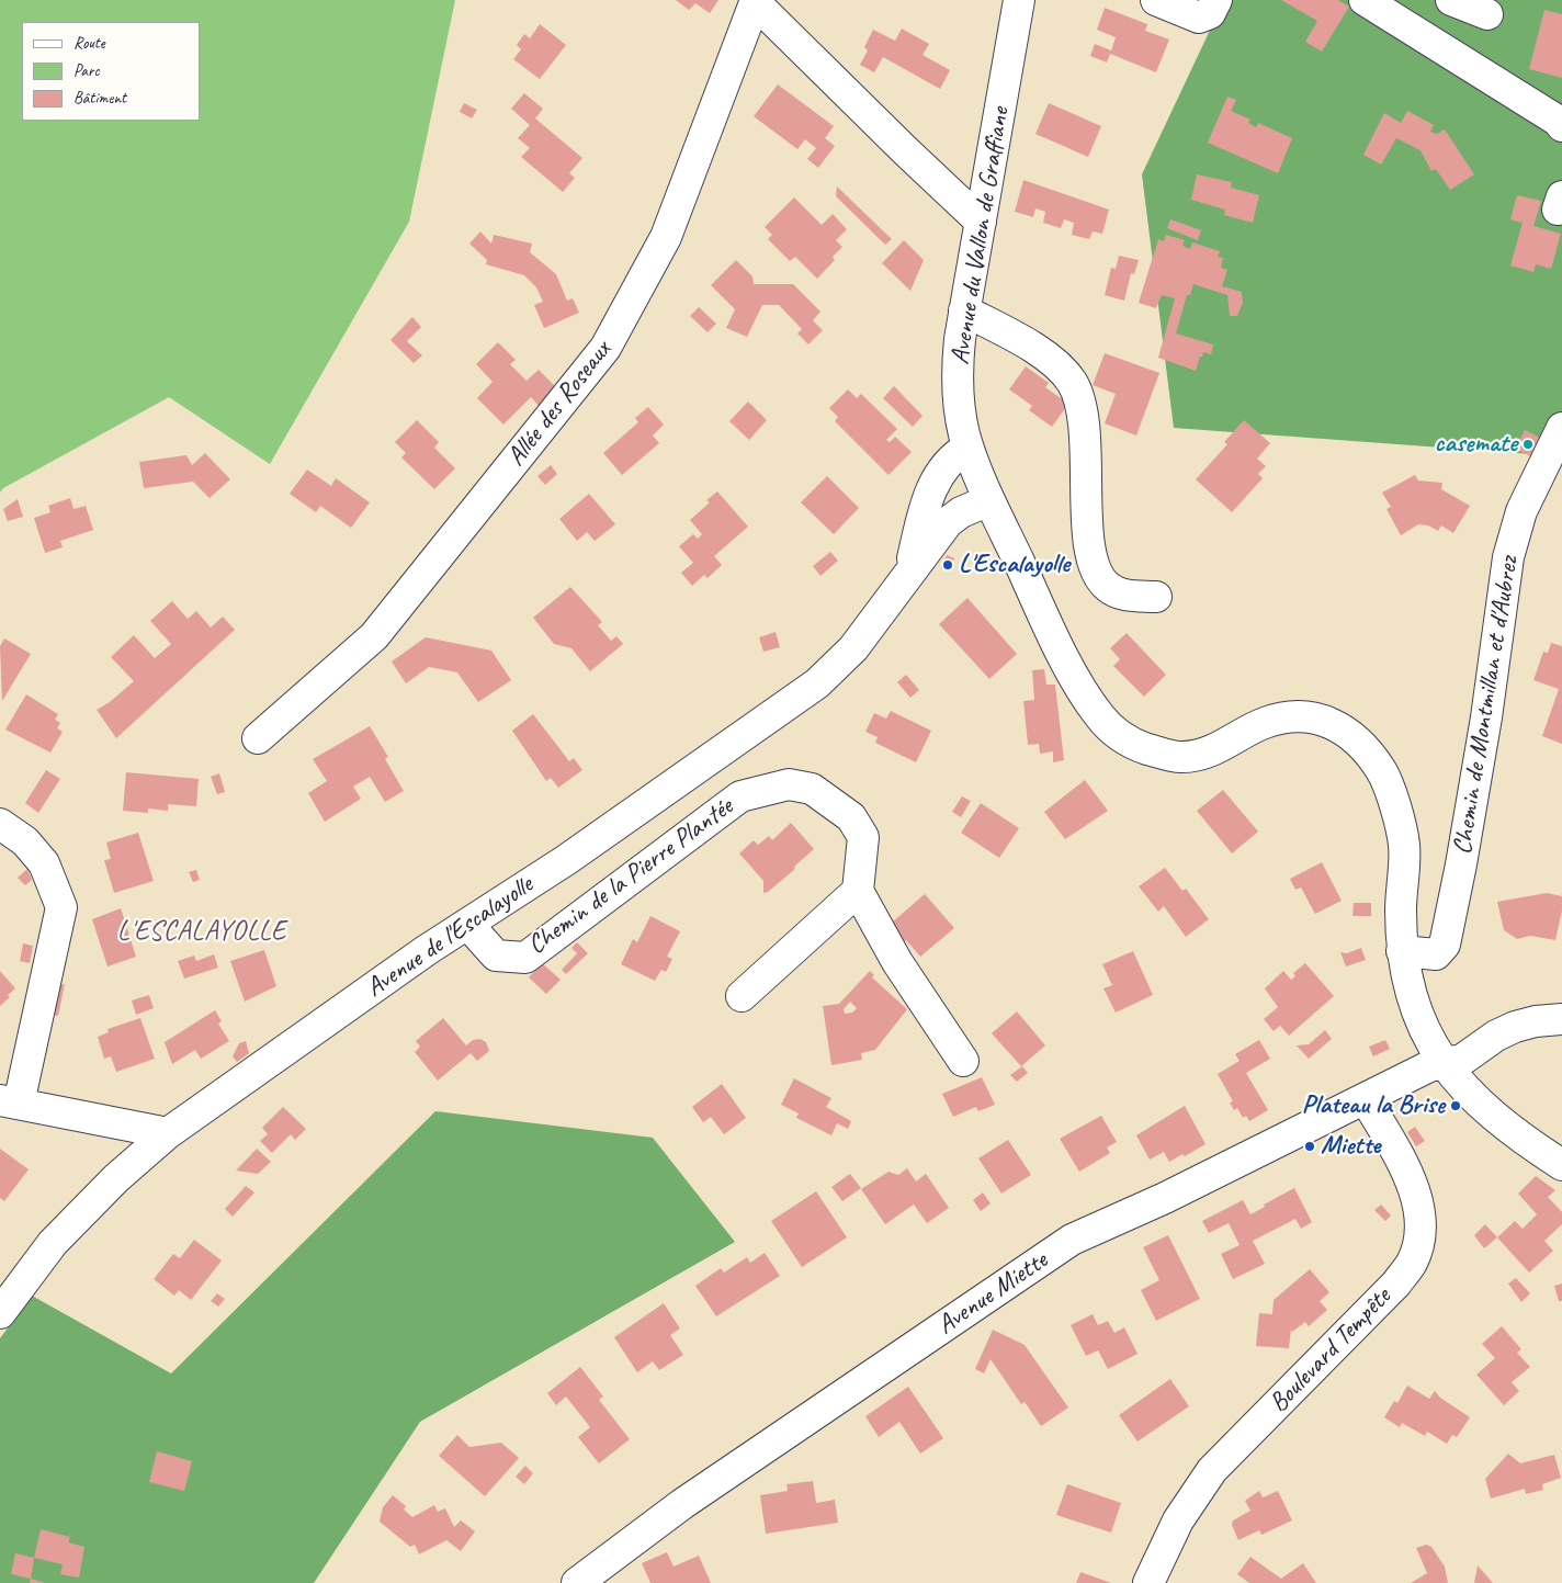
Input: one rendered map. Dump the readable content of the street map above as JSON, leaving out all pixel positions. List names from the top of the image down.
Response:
{
  "streets": {
    "street": [
      "Avenue du Vallon de Graffiane",
      "Allée des Roseaux",
      "Chemin de Montmillan et d'Aubrez",
      "Chemin de la Pierre Plantée",
      "Avenue de l'Escalayolle",
      "Avenue Miette",
      "Boulevard Tempête"
    ]
  },
  "crossings": [
    ["Avenue du Vallon de Graffiane", "Chemin de Montmillan et d'Aubrez"],
    ["Avenue du Vallon de Graffiane", "Avenue de l'Escalayolle"],
    ["Avenue du Vallon de Graffiane", "Avenue Miette"],
    ["Chemin de la Pierre Plantée", "Avenue de l'Escalayolle"],
    ["Avenue Miette", "Boulevard Tempête"]
  ],
  "districts": ["L'ESCALAYOLLE"],
  "places": [
    "casemate",
    "L'Escalayolle",
    "Plateau la Brise",
    "Miette"
  ],
  "legend": ["Route", "Parc", "Bâtiment"]
}
